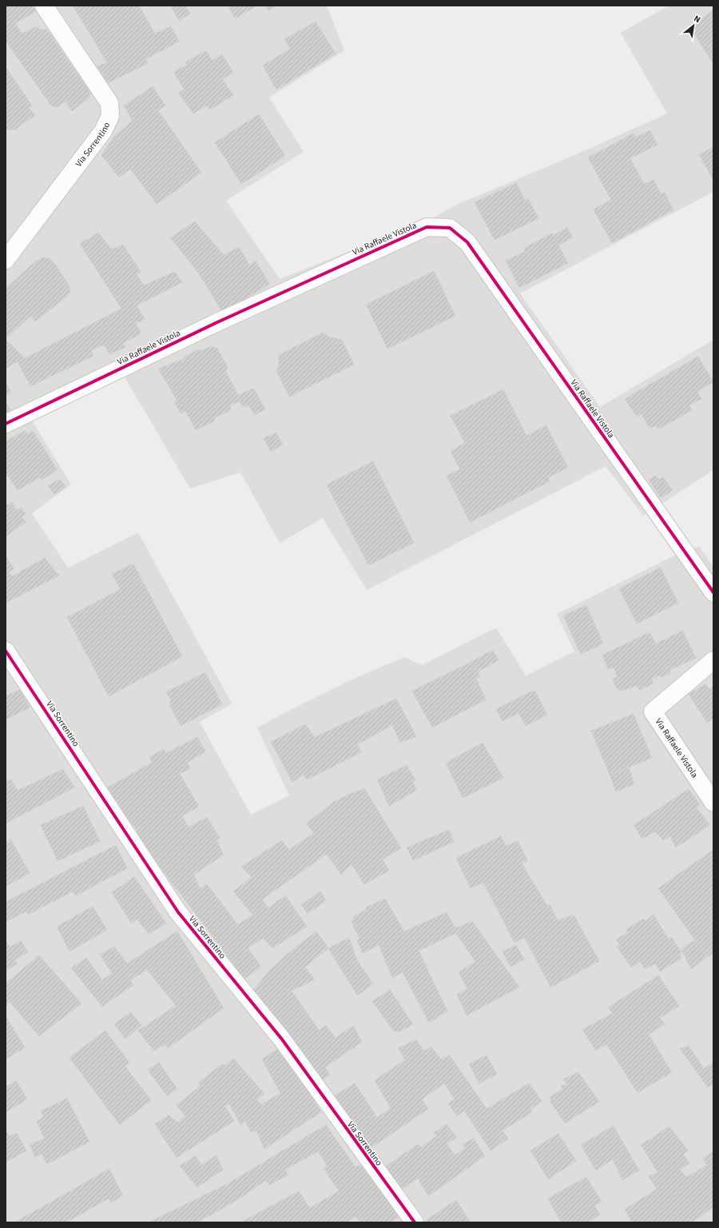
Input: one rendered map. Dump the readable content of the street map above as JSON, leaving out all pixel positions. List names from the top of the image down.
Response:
{
  "streets": {
    "street": ["Via Sorrentino", "Via Raffaele Vistola"]
  },
  "north": "top right"
}
